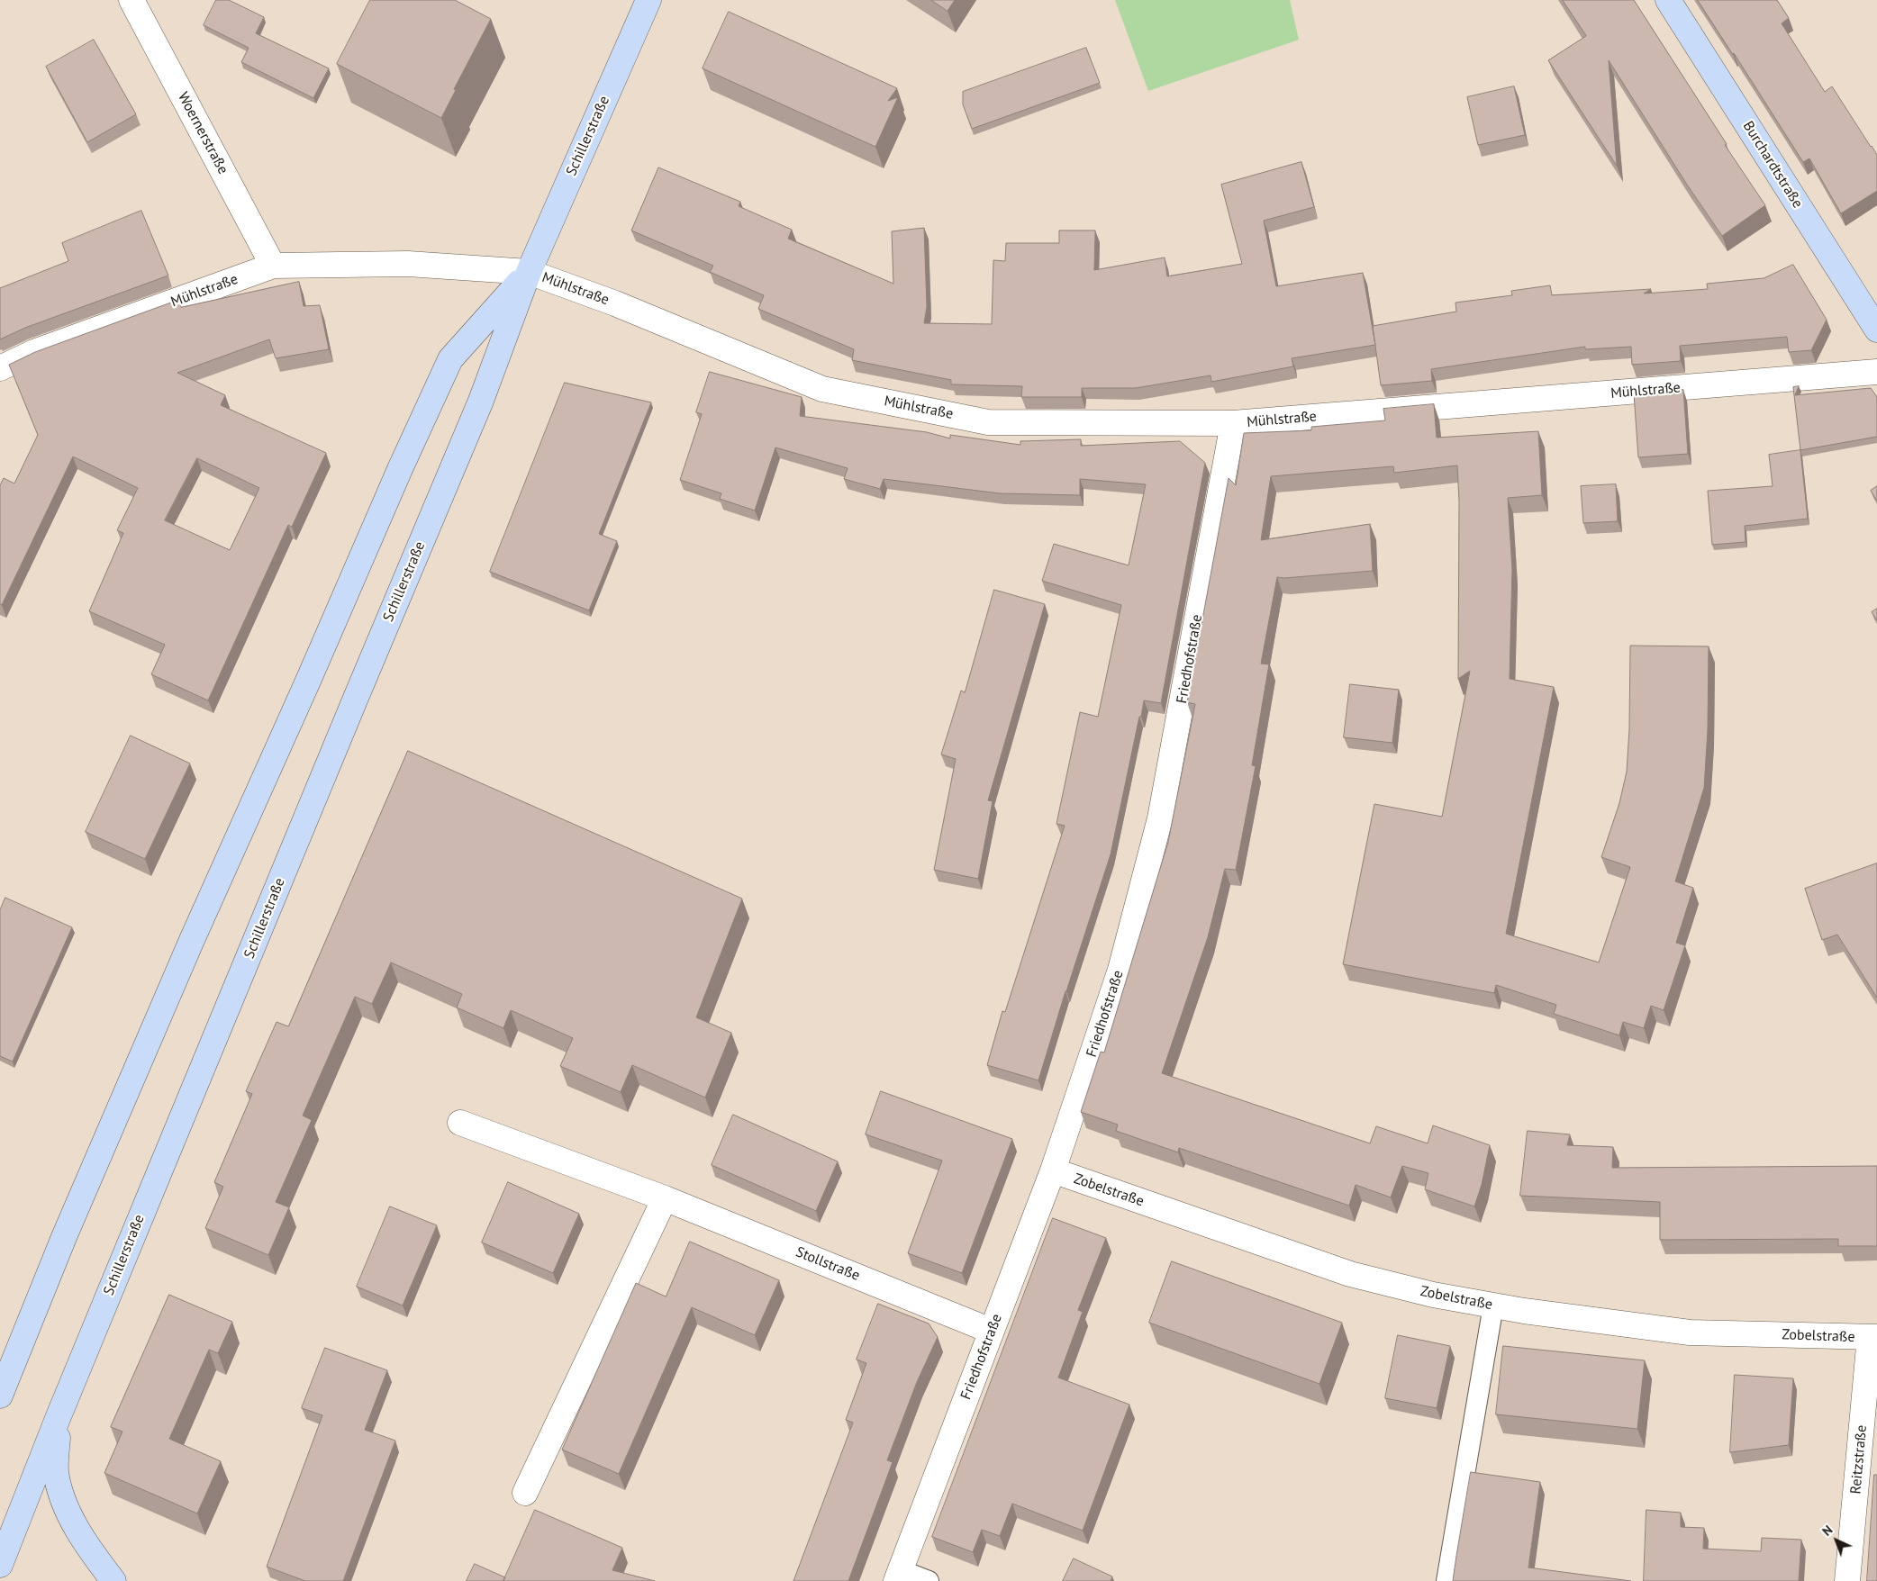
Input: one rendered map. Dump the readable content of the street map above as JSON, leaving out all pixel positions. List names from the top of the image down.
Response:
{
  "streets": {
    "main road": ["Schillerstraße", "Burchardtstraße"],
    "street": [
      "Woernerstraße",
      "Mühlstraße",
      "Friedhofstraße",
      "Zobelstraße",
      "Stollstraße",
      "Reitzstraße"
    ]
  },
  "crossings": [
    ["Woernerstraße", "Mühlstraße"],
    ["Schillerstraße", "Mühlstraße"],
    ["Mühlstraße", "Friedhofstraße"],
    ["Friedhofstraße", "Zobelstraße"],
    ["Friedhofstraße", "Stollstraße"],
    ["Zobelstraße", "Reitzstraße"]
  ],
  "north": "top left"
}
